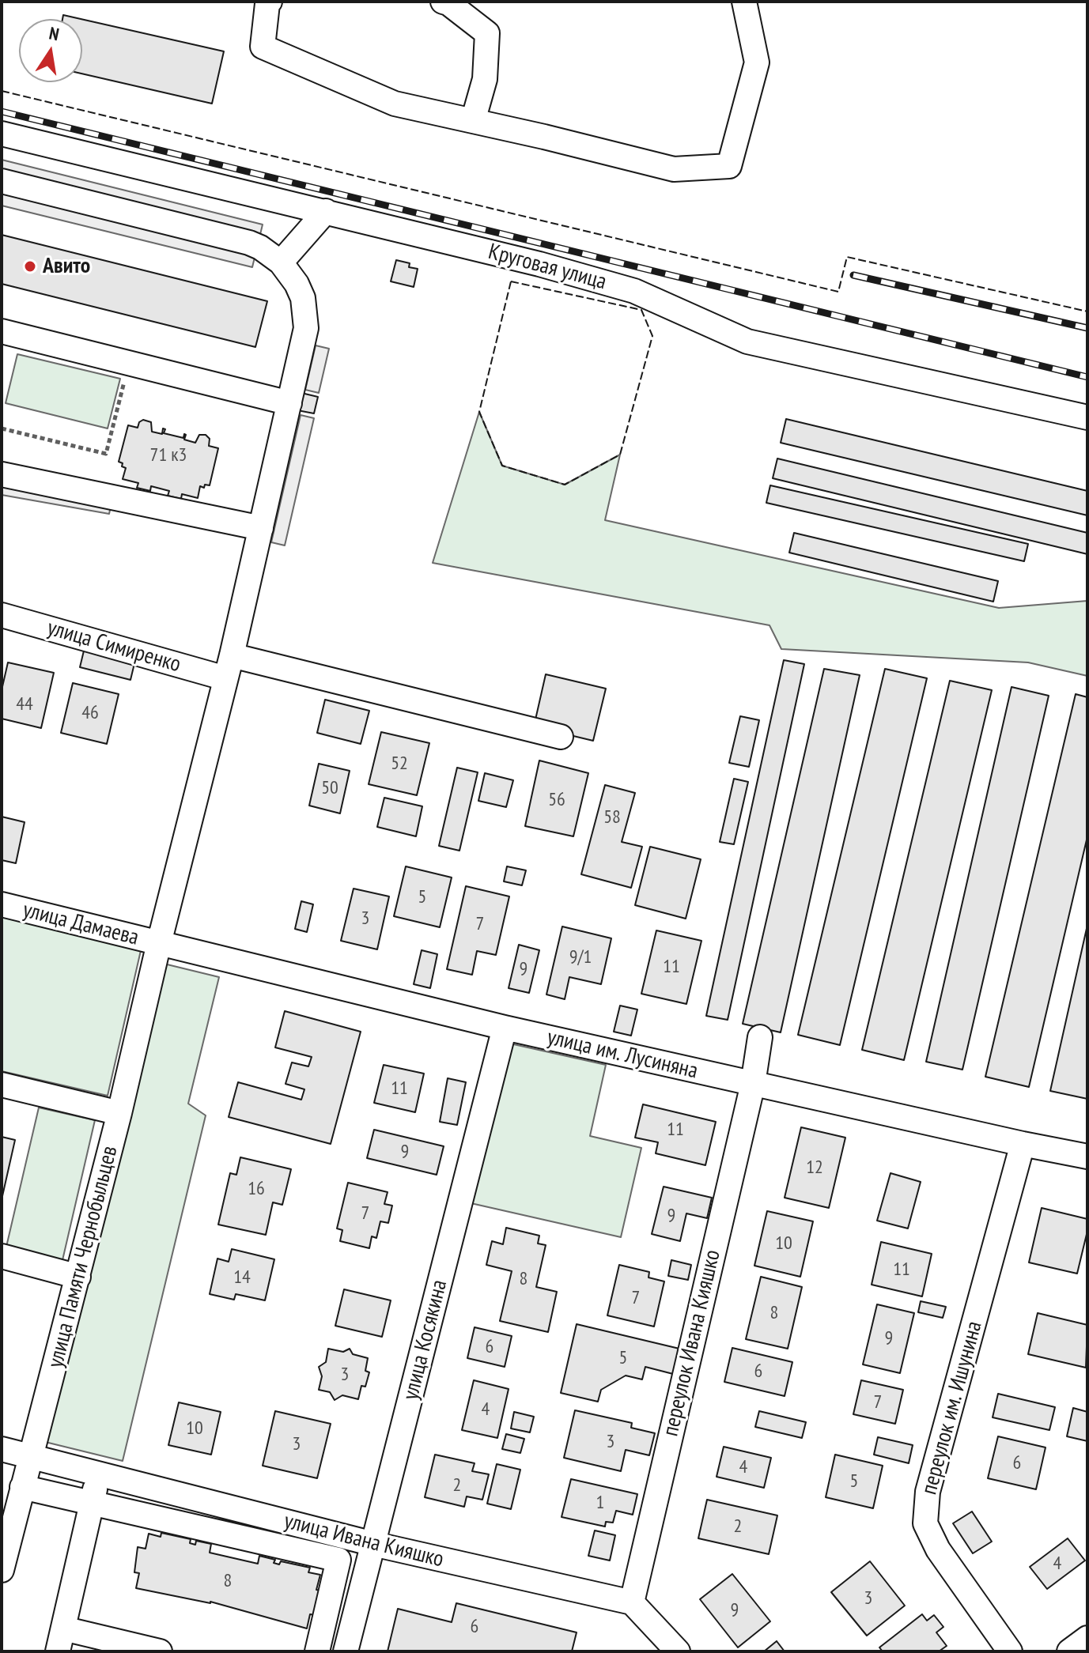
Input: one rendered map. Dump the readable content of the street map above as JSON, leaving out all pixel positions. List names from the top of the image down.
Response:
{
  "streets": {
    "street": [
      "Круговая улица",
      "улица Симиренко",
      "улица Дамаева",
      "улица им. Лусиняна",
      "улица Памяти Чернобыльцев",
      "улица Косякина",
      "переулок Ивана Кияшко",
      "переулок им. Ишунина",
      "улица Ивана Кияшко"
    ]
  },
  "crossings": [
    ["улица Симиренко", "улица Памяти Чернобыльцев"],
    ["улица Дамаева", "улица им. Лусиняна"],
    ["улица Дамаева", "улица Памяти Чернобыльцев"],
    ["улица им. Лусиняна", "улица Памяти Чернобыльцев"],
    ["улица им. Лусиняна", "улица Косякина"],
    ["улица им. Лусиняна", "переулок Ивана Кияшко"],
    ["улица им. Лусиняна", "переулок им. Ишунина"],
    ["улица Памяти Чернобыльцев", "улица Ивана Кияшко"],
    ["улица Косякина", "улица Ивана Кияшко"],
    ["переулок Ивана Кияшко", "улица Ивана Кияшко"]
  ],
  "places": ["Авито"],
  "house_numbers": [
    "71 к3",
    "44",
    "46",
    "52",
    "50",
    "56",
    "58",
    "5",
    "3",
    "7",
    "9/1",
    "11",
    "9",
    "11",
    "11",
    "9",
    "12",
    "16",
    "7",
    "9",
    "10",
    "11",
    "14",
    "8",
    "7",
    "8",
    "9",
    "6",
    "5",
    "6",
    "3",
    "7",
    "4",
    "10",
    "3",
    "3",
    "6",
    "4",
    "5",
    "2",
    "1",
    "2",
    "4",
    "8",
    "3",
    "9",
    "6"
  ],
  "north": "top"
}
